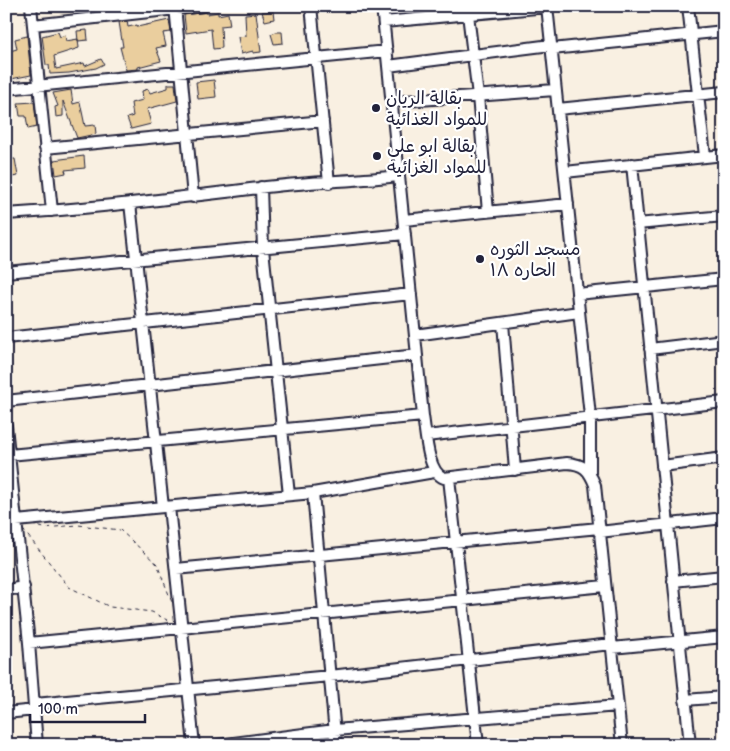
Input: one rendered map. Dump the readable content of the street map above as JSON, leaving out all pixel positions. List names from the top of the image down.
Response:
{
  "places": ["بقالة الريان للمواد الغذائية", "بقالة ابو علي للمواد الغزائيه", "مسجد الثوره الحاره ١٨"],
  "scale_bar": "100 m"
}
